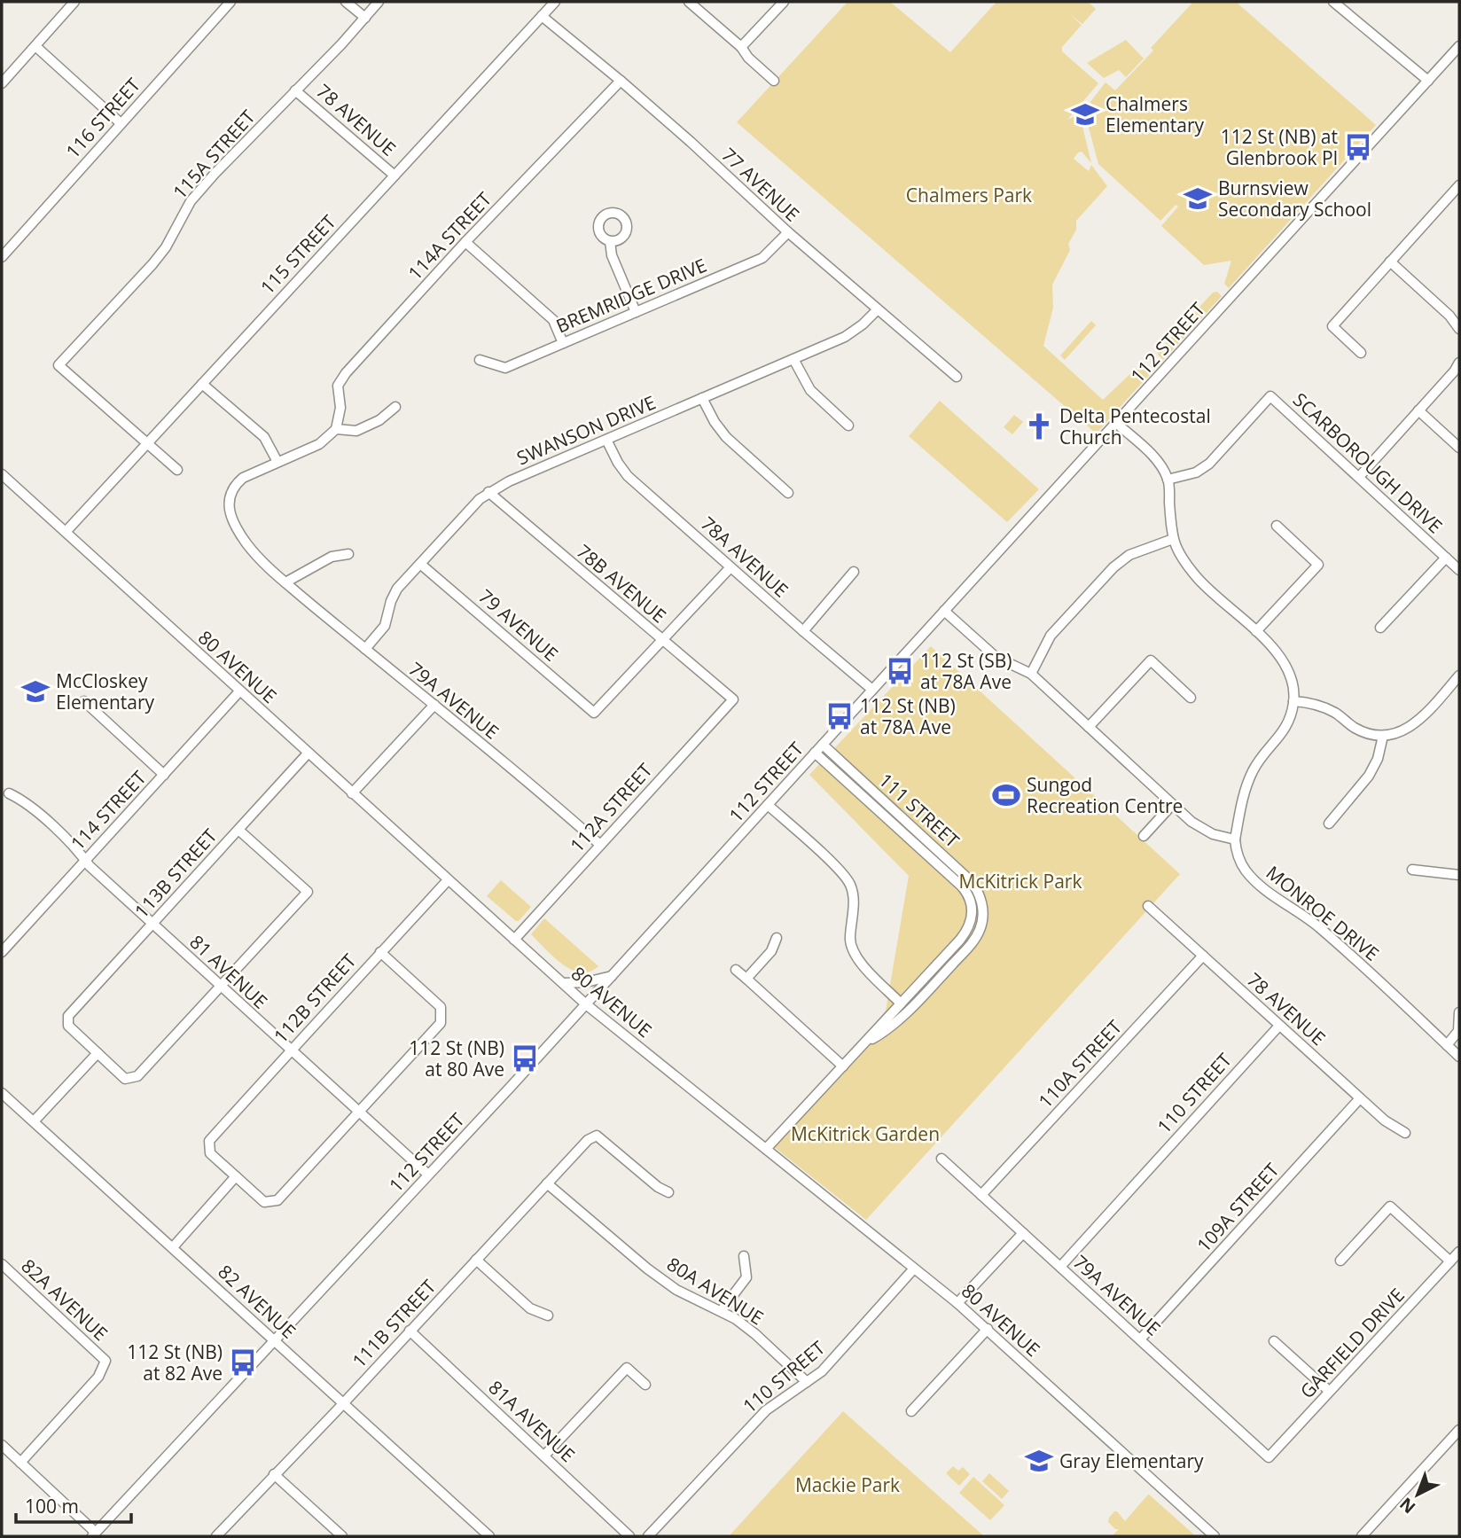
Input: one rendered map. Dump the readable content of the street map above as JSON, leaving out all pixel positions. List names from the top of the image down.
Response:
{
  "streets": {
    "street": [
      "116 STREET",
      "78 AVENUE",
      "115A STREET",
      "77 AVENUE",
      "114A STREET",
      "115 STREET",
      "BREMRIDGE DRIVE",
      "112 STREET",
      "SWANSON DRIVE",
      "SCARBOROUGH DRIVE",
      "78A AVENUE",
      "78B AVENUE",
      "79 AVENUE",
      "80 AVENUE",
      "79A AVENUE",
      "112A STREET",
      "114 STREET",
      "111 STREET",
      "113B STREET",
      "MONROE DRIVE",
      "81 AVENUE",
      "112B STREET",
      "110A STREET",
      "110 STREET",
      "109A STREET",
      "80A AVENUE",
      "82A AVENUE",
      "82 AVENUE",
      "111B STREET",
      "GARFIELD DRIVE",
      "81A AVENUE"
    ]
  },
  "crossings": [
    ["78 AVENUE", "115A STREET"],
    ["78 AVENUE", "115 STREET"],
    ["78 AVENUE", "110A STREET"],
    ["78 AVENUE", "110 STREET"],
    ["78 AVENUE", "109A STREET"],
    ["115A STREET", "115 STREET"],
    ["77 AVENUE", "114A STREET"],
    ["77 AVENUE", "115 STREET"],
    ["77 AVENUE", "BREMRIDGE DRIVE"],
    ["77 AVENUE", "SWANSON DRIVE"],
    ["115 STREET", "80 AVENUE"],
    ["112 STREET", "78A AVENUE"],
    ["112 STREET", "80 AVENUE"],
    ["112 STREET", "111 STREET"],
    ["112 STREET", "81 AVENUE"],
    ["112 STREET", "82 AVENUE"],
    ["SWANSON DRIVE", "78A AVENUE"],
    ["SWANSON DRIVE", "78B AVENUE"],
    ["SWANSON DRIVE", "79 AVENUE"],
    ["SWANSON DRIVE", "79A AVENUE"],
    ["78B AVENUE", "79 AVENUE"],
    ["78B AVENUE", "112A STREET"],
    ["80 AVENUE", "112A STREET"],
    ["80 AVENUE", "114 STREET"],
    ["80 AVENUE", "111 STREET"],
    ["80 AVENUE", "113B STREET"],
    ["80 AVENUE", "112B STREET"],
    ["80 AVENUE", "110 STREET"],
    ["79A AVENUE", "112A STREET"],
    ["79A AVENUE", "110A STREET"],
    ["79A AVENUE", "110 STREET"],
    ["79A AVENUE", "109A STREET"],
    ["79A AVENUE", "GARFIELD DRIVE"],
    ["114 STREET", "81 AVENUE"],
    ["113B STREET", "81 AVENUE"],
    ["81 AVENUE", "112B STREET"],
    ["110 STREET", "80A AVENUE"],
    ["80A AVENUE", "111B STREET"],
    ["82 AVENUE", "111B STREET"],
    ["111B STREET", "81A AVENUE"]
  ],
  "parks": [
    "Chalmers Park",
    "McKitrick Park",
    "McKitrick Garden",
    "Mackie Park"
  ],
  "places": {
    "school or university": [
      "Chalmers Elementary",
      "Burnsview Secondary School",
      "McCloskey Elementary",
      "Gray Elementary"
    ],
    "bus stop": [
      "112 St (NB) at Glenbrook Pl",
      "112 St (SB) at 78A Ave",
      "112 St (NB) at 78A Ave",
      "112 St (NB) at 80 Ave",
      "112 St (NB) at 82 Ave"
    ],
    "church": ["Delta Pentecostal Church"],
    "sports": ["Sungod Recreation Centre"]
  },
  "scale_bar": "100 m",
  "north": "bottom left"
}
